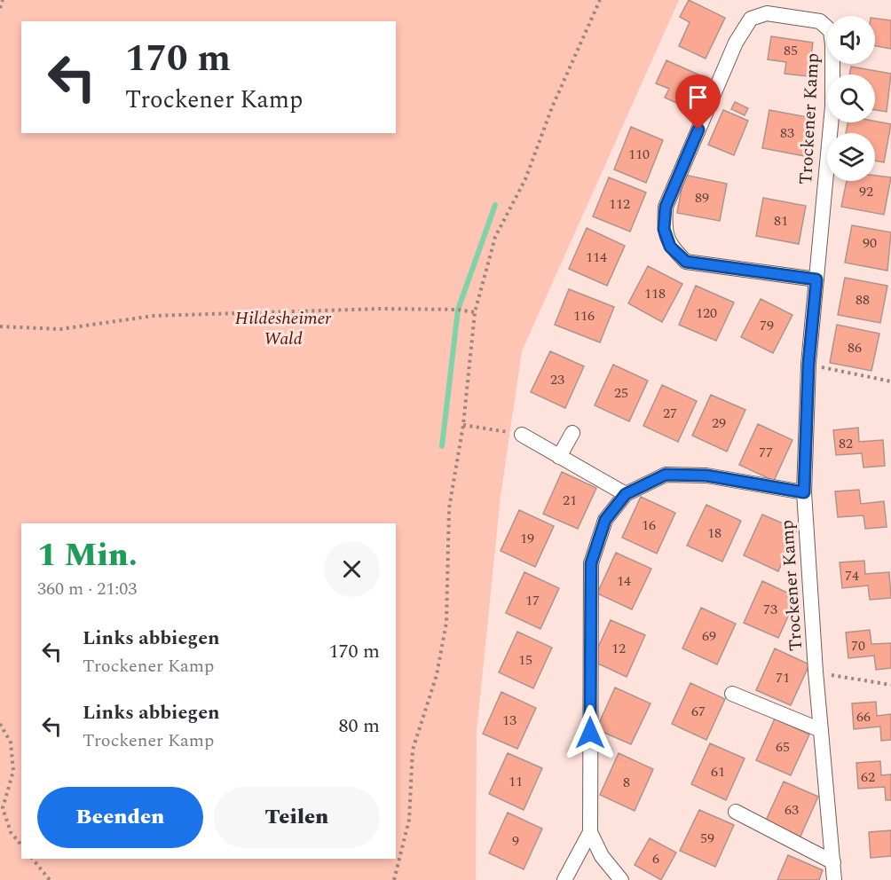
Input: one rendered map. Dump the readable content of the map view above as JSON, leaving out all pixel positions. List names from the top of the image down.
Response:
{
  "streets": {
    "street": ["Trockener Kamp"]
  },
  "parks": ["Hildesheimer Wald"],
  "house_numbers": [
    "85",
    "83",
    "110",
    "92",
    "89",
    "112",
    "81",
    "90",
    "114",
    "118",
    "88",
    "120",
    "116",
    "79",
    "86",
    "23",
    "25",
    "27",
    "29",
    "82",
    "77",
    "21",
    "16",
    "18",
    "19",
    "74",
    "14",
    "17",
    "73",
    "69",
    "70",
    "12",
    "15",
    "71",
    "67",
    "66",
    "13",
    "65",
    "61",
    "62",
    "11",
    "8",
    "63",
    "59",
    "9",
    "6"
  ],
  "page": {
    "turn": ["170 m", "Trockener Kamp"],
    "heading": ["1 Min.", "360 m · 21:03"],
    "list": [
      {
        "name": "Links abbiegen",
        "note": "Trockener Kamp",
        "value": "170 m"
      },
      {
        "name": "Links abbiegen",
        "note": "Trockener Kamp",
        "value": "80 m"
      }
    ],
    "buttons": ["Beenden", "Teilen"]
  }
}
